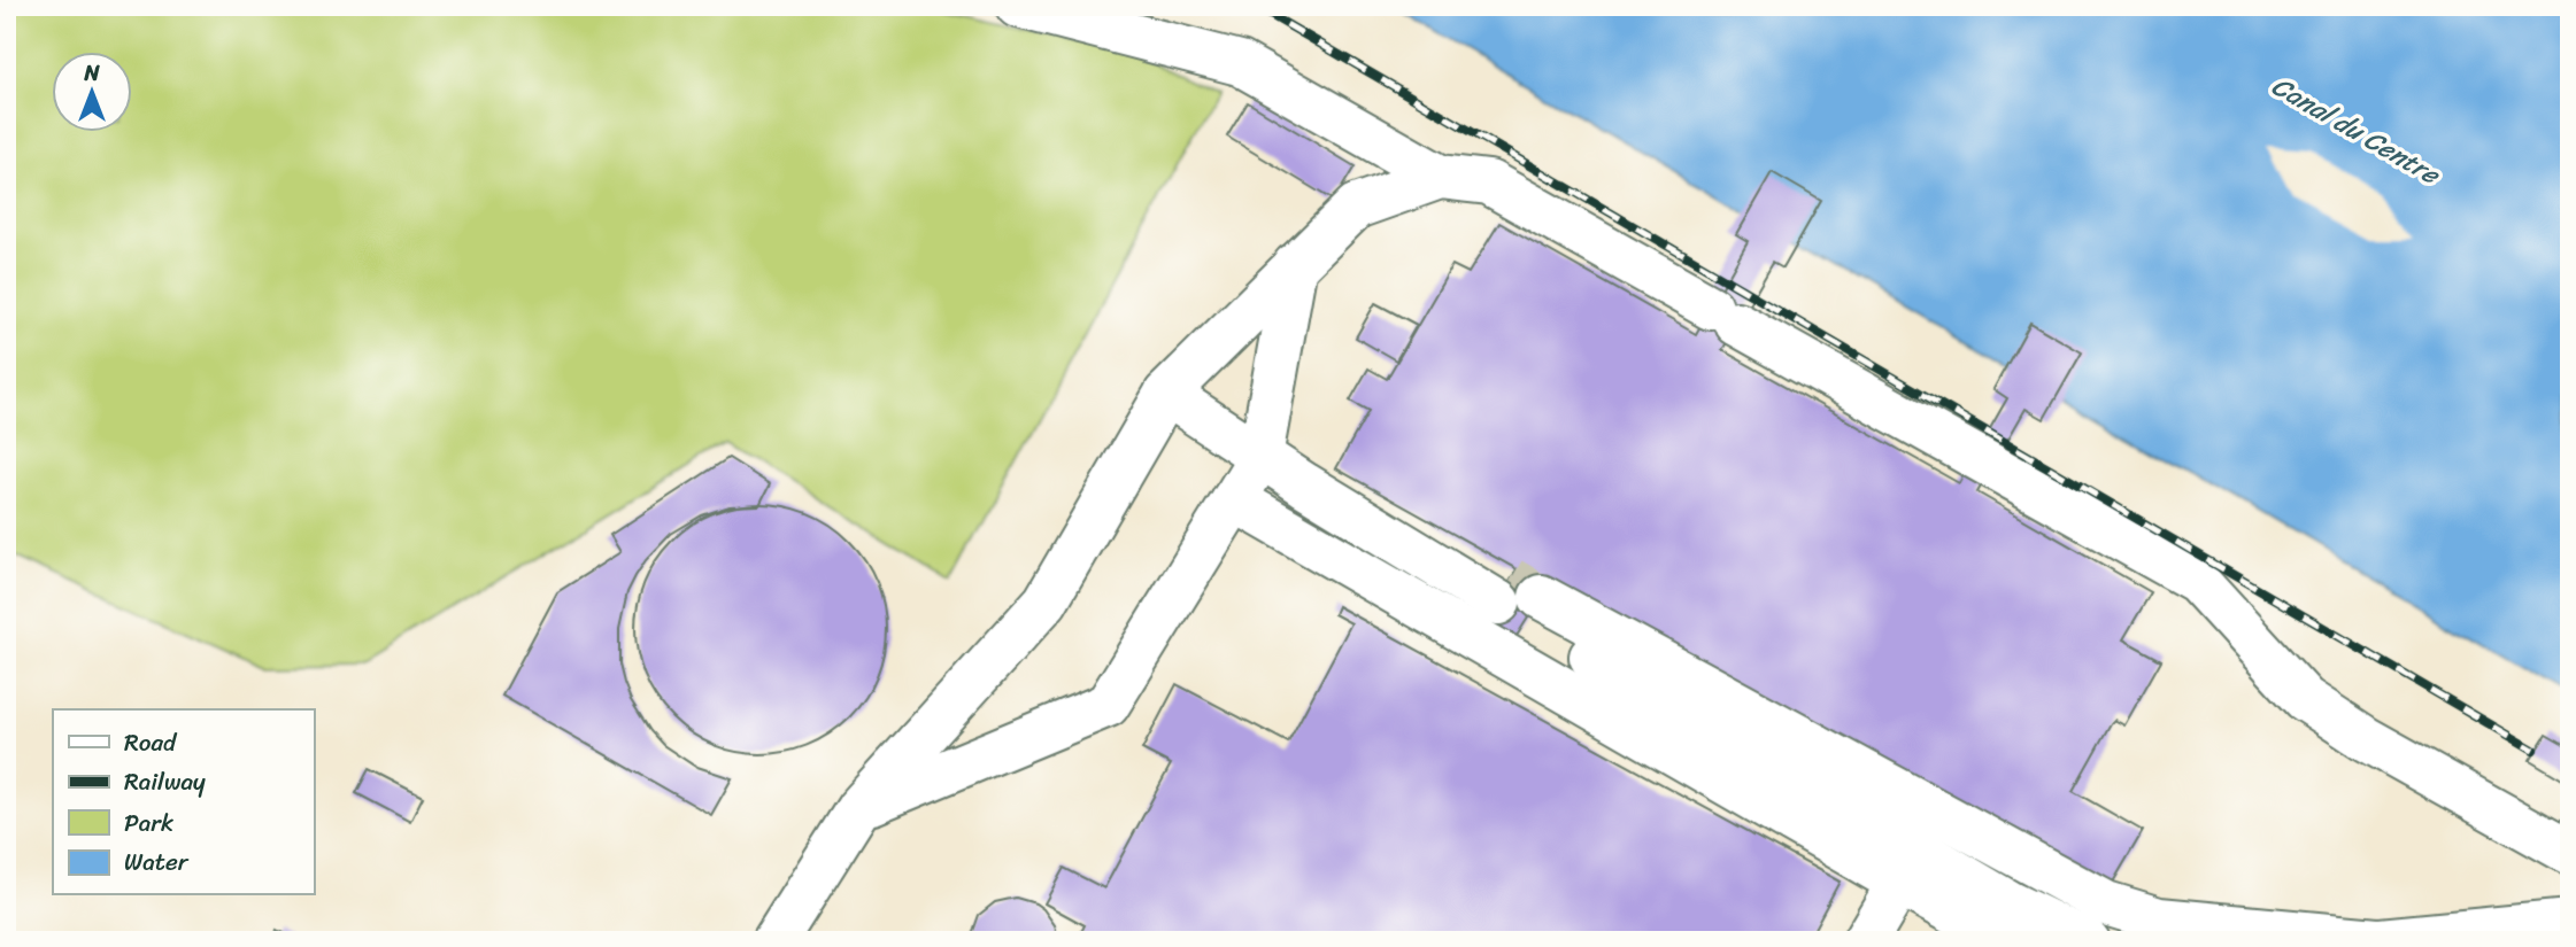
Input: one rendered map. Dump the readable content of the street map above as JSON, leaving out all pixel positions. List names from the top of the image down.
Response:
{
  "water": ["Canal du Centre"],
  "legend": [
    "Road",
    "Railway",
    "Park",
    "Water"
  ],
  "north": "top"
}
